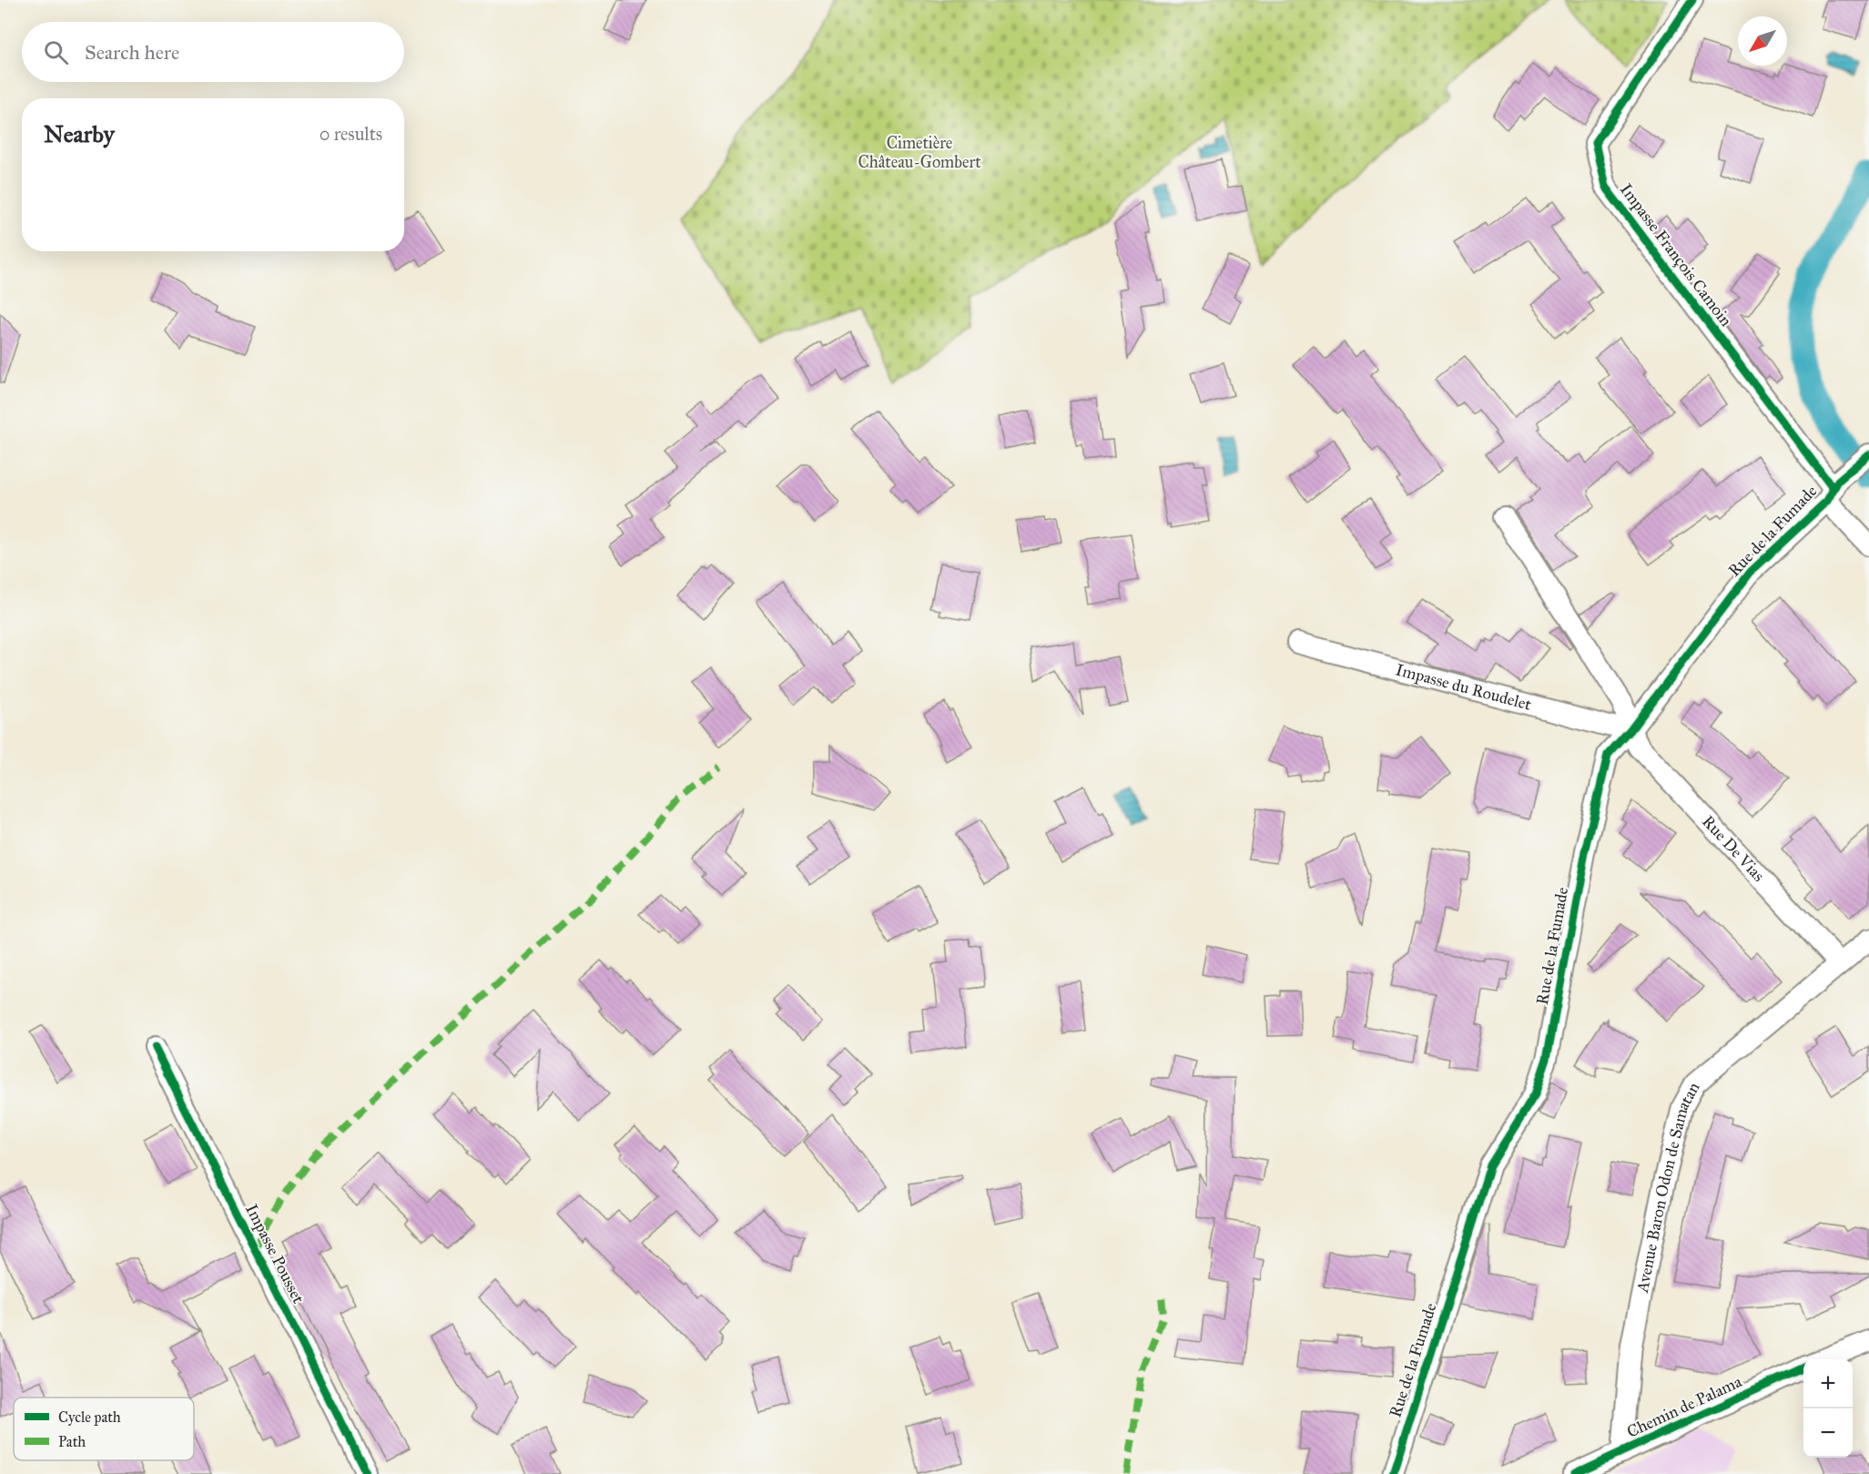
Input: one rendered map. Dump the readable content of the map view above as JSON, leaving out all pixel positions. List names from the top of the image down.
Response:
{
  "streets": {
    "street": [
      "Impasse François Camoin",
      "Rue de la Fumade",
      "Impasse du Roudelet",
      "Rue De Vias",
      "Avenue Baron Odon de Samatan",
      "Impasse Pousset",
      "Chemin de Palama"
    ]
  },
  "crossings": [
    ["Impasse François Camoin", "Rue de la Fumade"],
    ["Rue de la Fumade", "Impasse du Roudelet"],
    ["Rue de la Fumade", "Rue De Vias"],
    ["Impasse du Roudelet", "Rue De Vias"],
    ["Rue De Vias", "Avenue Baron Odon de Samatan"],
    ["Avenue Baron Odon de Samatan", "Chemin de Palama"]
  ],
  "parks": ["Cimetière Château-Gombert"],
  "legend": ["Cycle path", "Path"],
  "north": "bottom left",
  "page": {
    "search": "Search here",
    "heading": ["Nearby", "0 results"],
    "map_buttons": ["+", "−"]
  }
}
